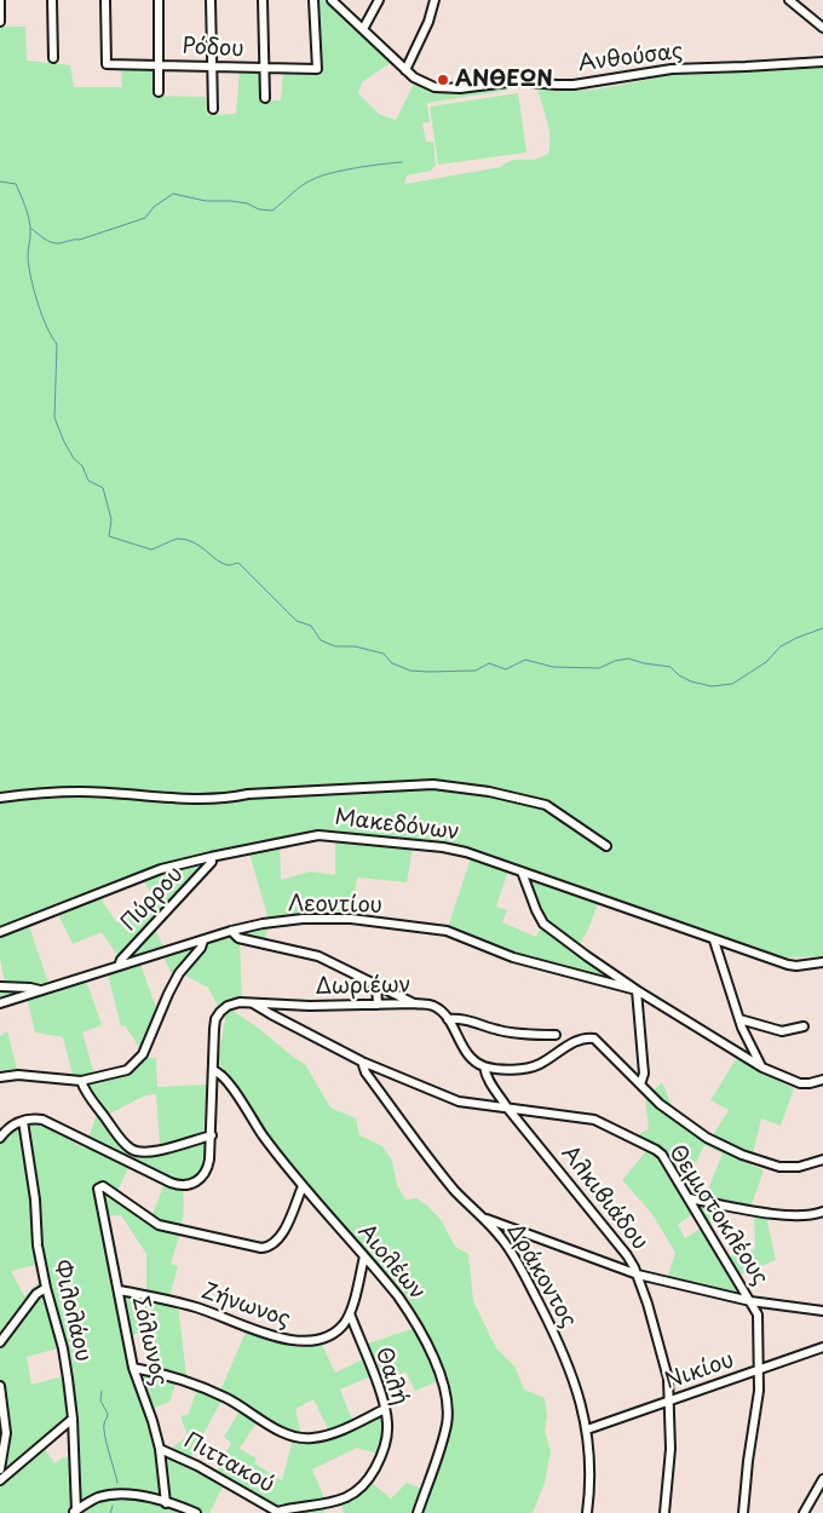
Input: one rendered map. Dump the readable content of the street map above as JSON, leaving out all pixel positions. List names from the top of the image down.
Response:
{
  "streets": {
    "street": [
      "Ρόδου",
      "Ανθούσας",
      "Μακεδόνων",
      "Πύρρου",
      "Λεοντίου",
      "Δωριέων",
      "Αλκιβιάδου",
      "Θεμιστοκλέους",
      "Αιολέων",
      "Δράκοντος",
      "Ζήνωνος",
      "Φιλολάου",
      "Σόλωνος",
      "Νικίου",
      "Θαλή",
      "Πιττακού"
    ]
  },
  "crossings": [
    ["Μακεδόνων", "Πύρρου"],
    ["Μακεδόνων", "Λεοντίου"],
    ["Πύρρου", "Λεοντίου"],
    ["Δωριέων", "Αλκιβιάδου"],
    ["Δωριέων", "Θεμιστοκλέους"],
    ["Δωριέων", "Αιολέων"],
    ["Δωριέων", "Φιλολάου"],
    ["Αλκιβιάδου", "Θεμιστοκλέους"],
    ["Αλκιβιάδου", "Νικίου"],
    ["Θεμιστοκλέους", "Δράκοντος"],
    ["Θεμιστοκλέους", "Νικίου"],
    ["Αιολέων", "Σόλωνος"],
    ["Δράκοντος", "Νικίου"],
    ["Ζήνωνος", "Σόλωνος"],
    ["Ζήνωνος", "Θαλή"],
    ["Σόλωνος", "Πιττακού"],
    ["Θαλή", "Πιττακού"]
  ],
  "places": ["ΑΝΘΕΩΝ"]
}
